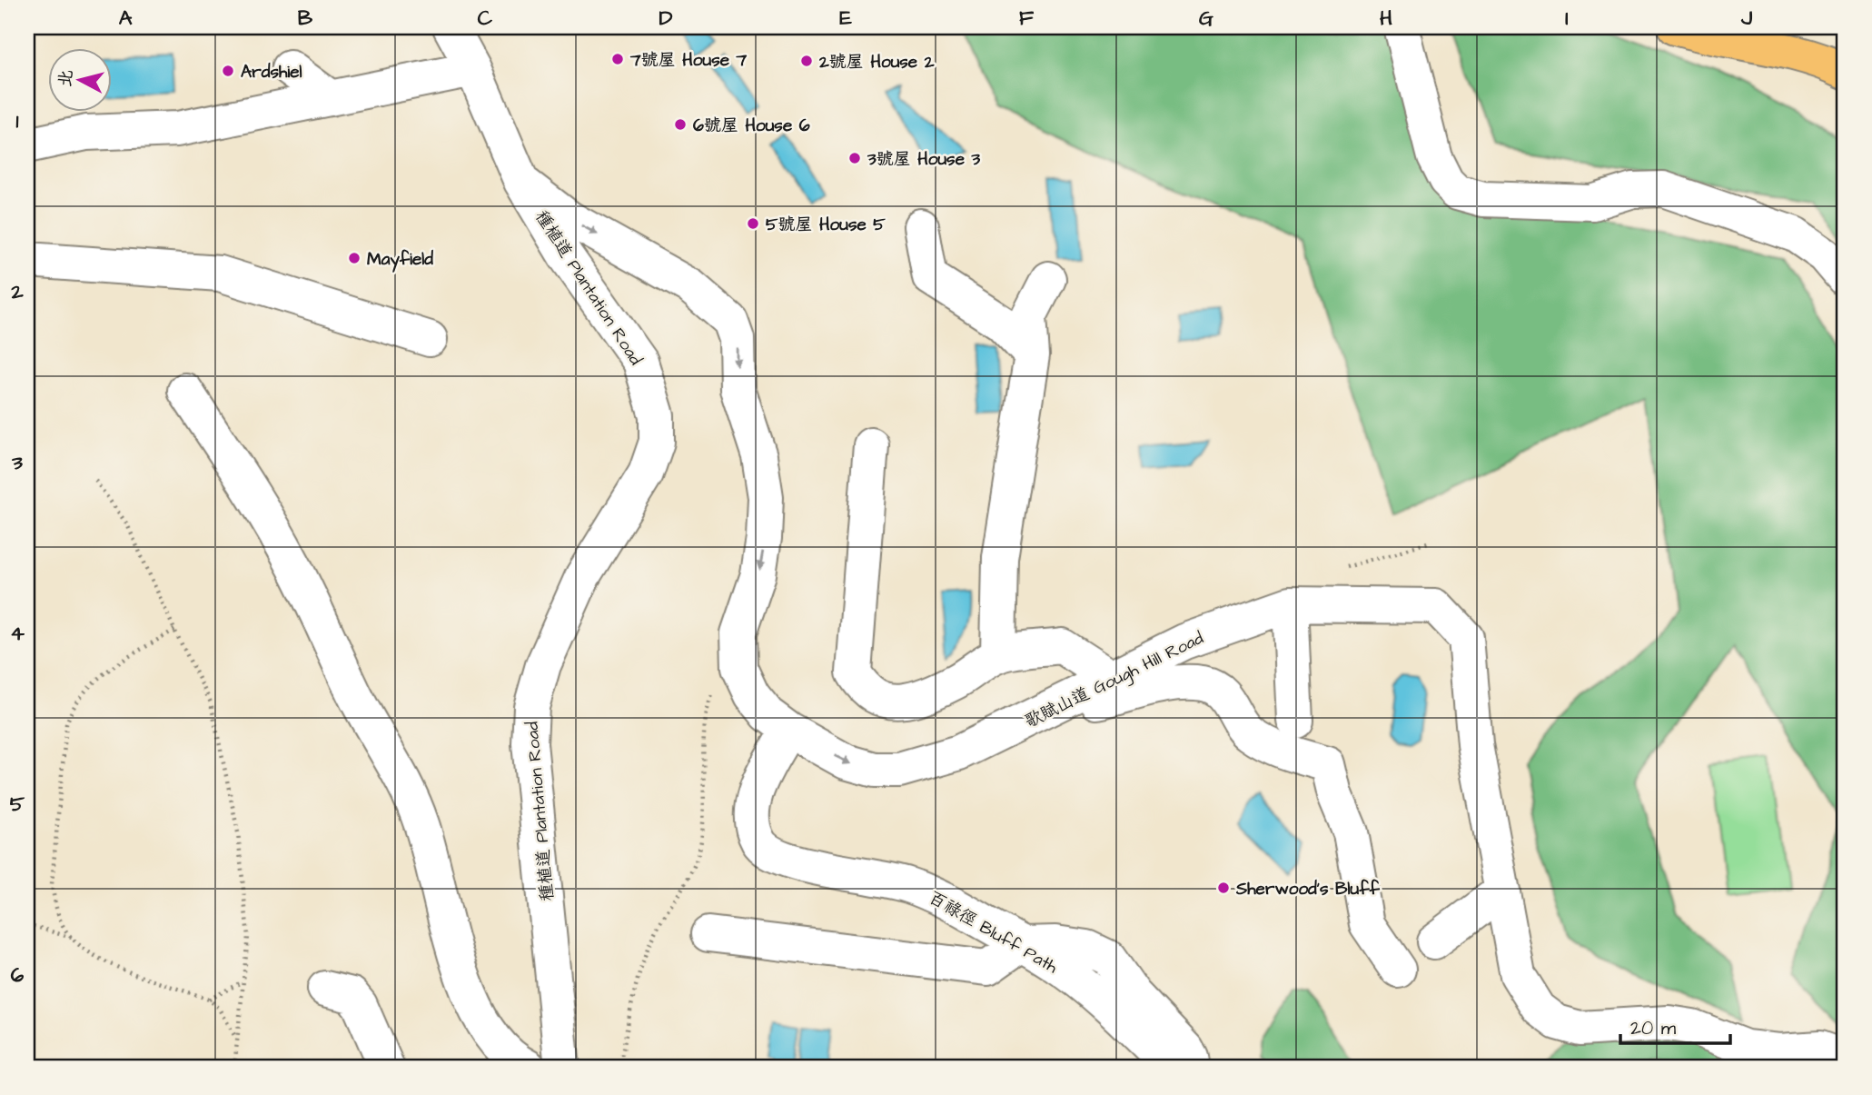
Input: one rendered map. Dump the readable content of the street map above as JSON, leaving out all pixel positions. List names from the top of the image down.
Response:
{
  "streets": {
    "street": ["種植道 Plantation Road", "歌賦山道 Gough Hill Road", "百祿徑 Bluff Path"]
  },
  "crossings": [
    ["種植道 Plantation Road", "歌賦山道 Gough Hill Road"],
    ["歌賦山道 Gough Hill Road", "百祿徑 Bluff Path"]
  ],
  "places": [
    "7號屋 House 7",
    "2號屋 House 2",
    "Ardshiel",
    "6號屋 House 6",
    "3號屋 House 3",
    "5號屋 House 5",
    "Mayfield",
    "Sherwood's Bluff"
  ],
  "scale_bar": "20 m",
  "north": "left",
  "grid": {
    "columns": [
      "A",
      "B",
      "C",
      "D",
      "E",
      "F",
      "G",
      "H",
      "I",
      "J"
    ],
    "rows": [
      "1",
      "2",
      "3",
      "4",
      "5",
      "6"
    ]
  }
}
